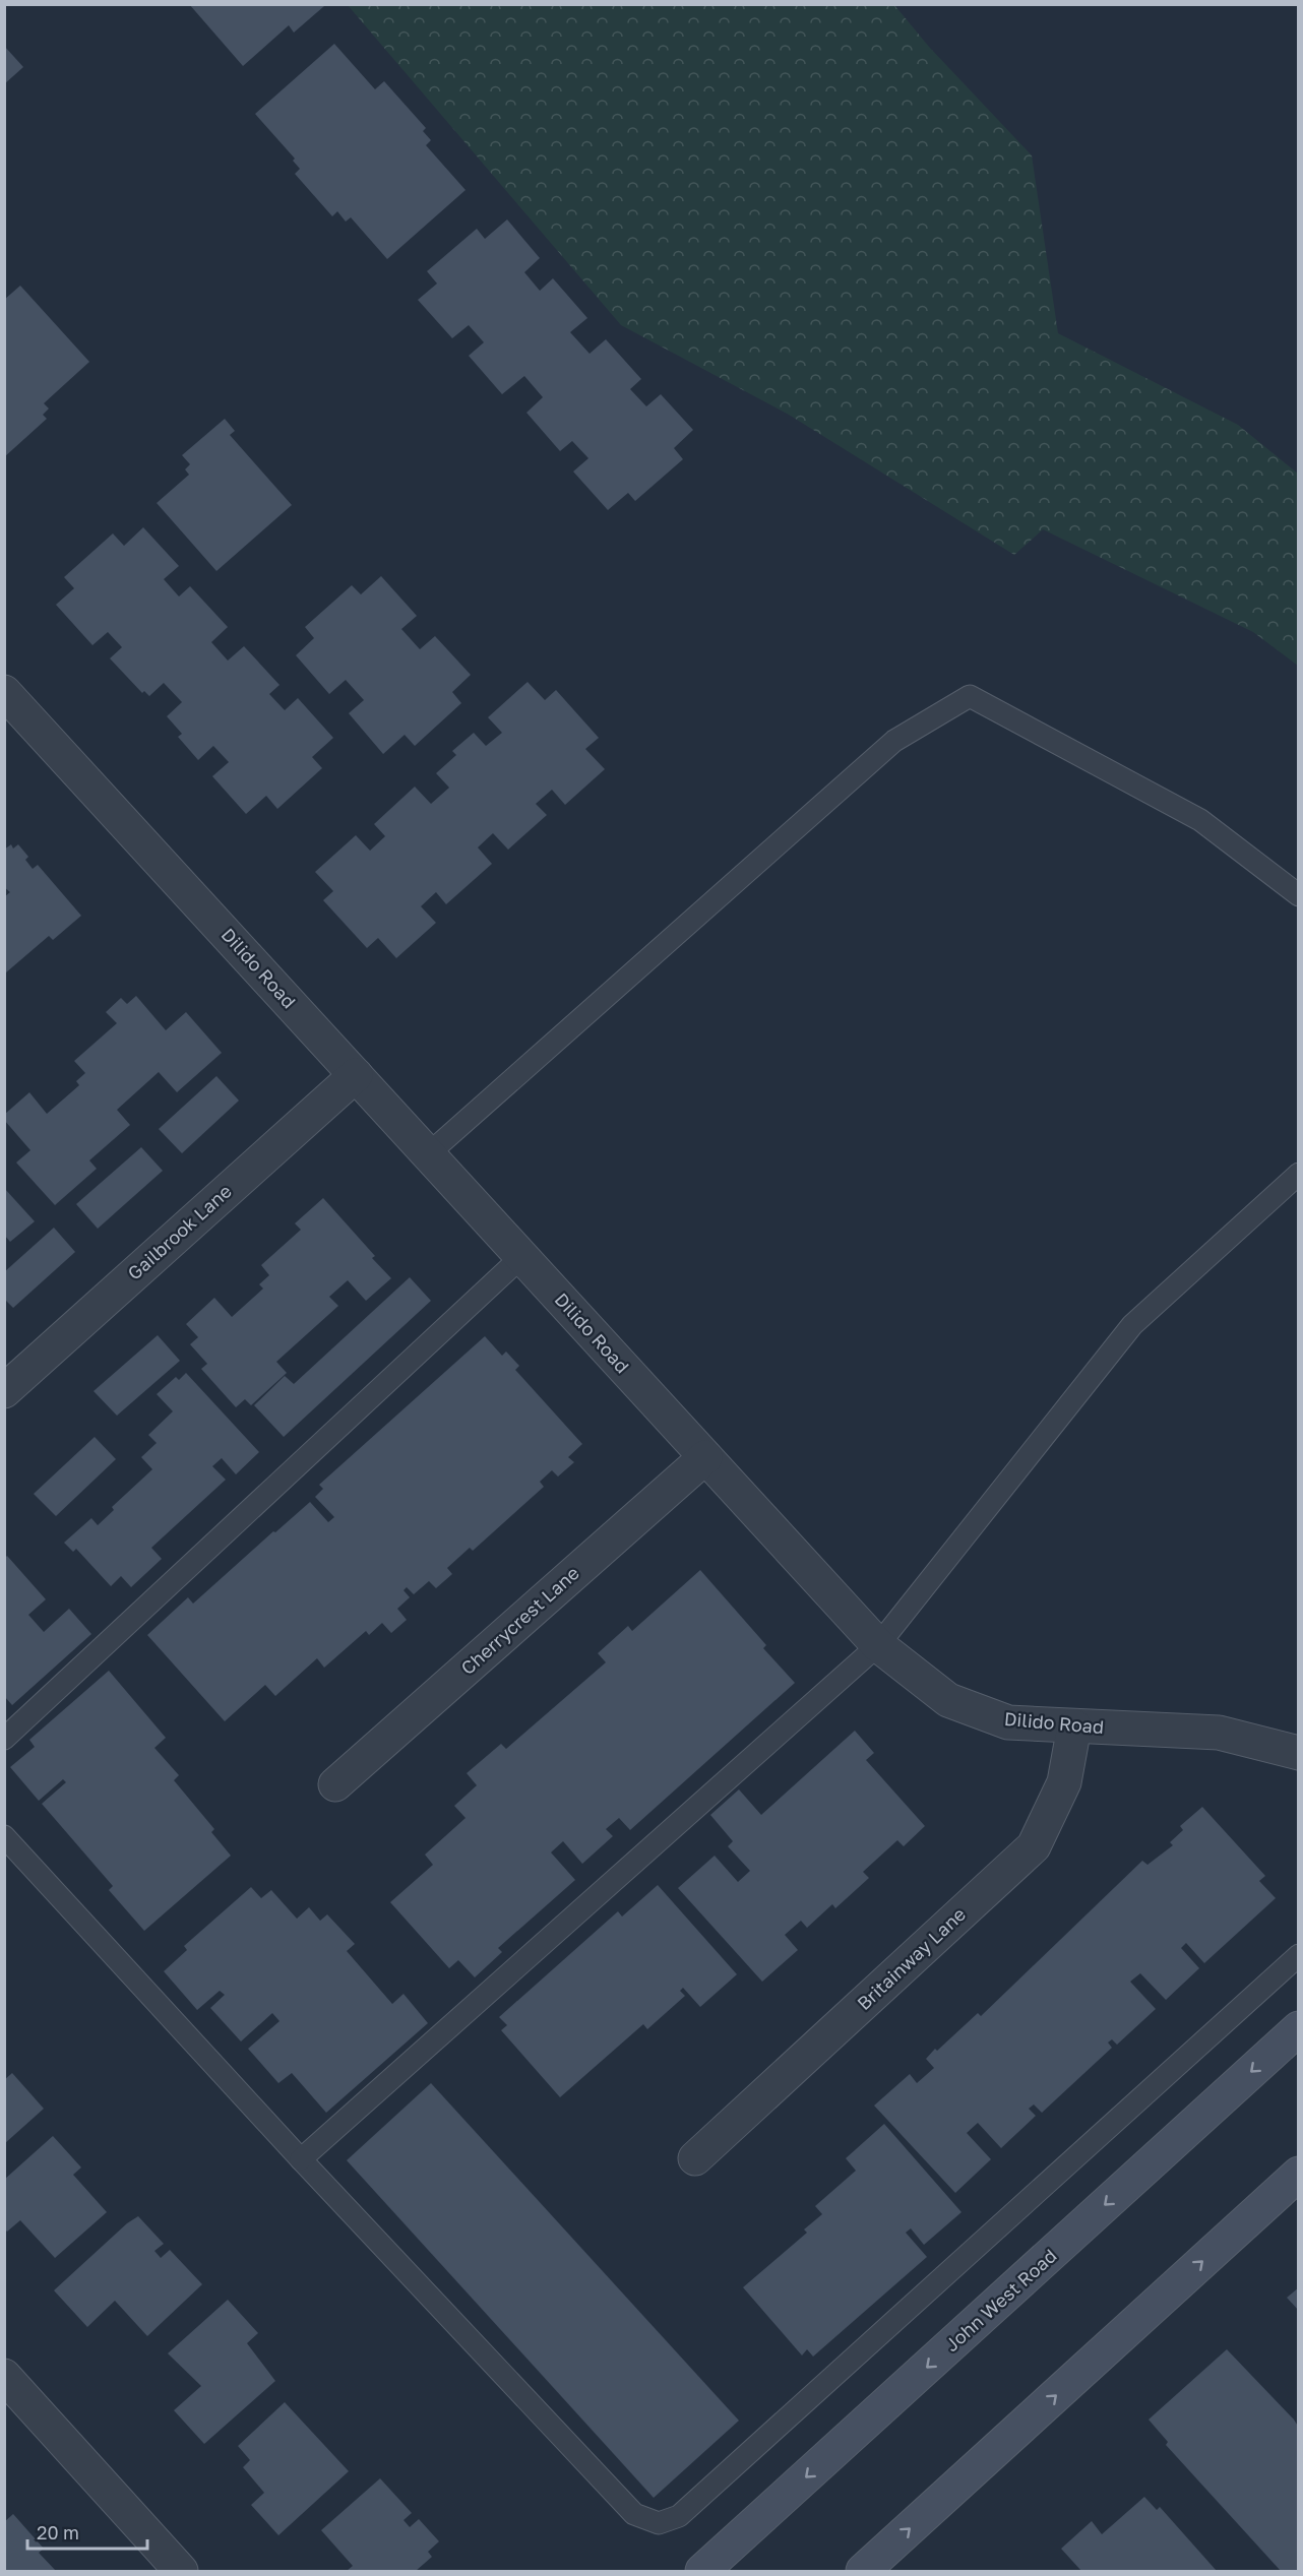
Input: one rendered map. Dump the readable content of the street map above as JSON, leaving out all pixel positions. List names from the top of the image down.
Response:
{
  "streets": {
    "main road": ["John West Road"],
    "street": [
      "Dilido Road",
      "Gailbrook Lane",
      "Cherrycrest Lane",
      "Britainway Lane"
    ]
  },
  "crossings": [
    ["Dilido Road", "Gailbrook Lane"],
    ["Dilido Road", "Cherrycrest Lane"],
    ["Dilido Road", "Britainway Lane"]
  ],
  "scale_bar": "20 m"
}
